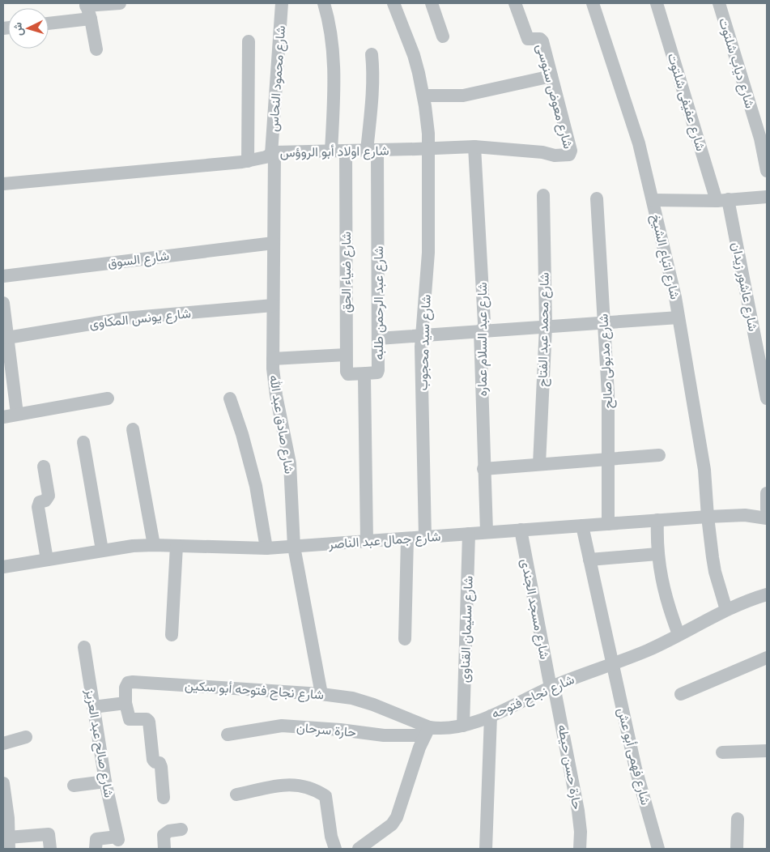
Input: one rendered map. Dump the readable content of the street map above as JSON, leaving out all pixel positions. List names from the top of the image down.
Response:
{
  "streets": {
    "street": [
      "شارع دياب شلتوت",
      "شارع محمود النحاس",
      "شارع معوض سنوسى",
      "شارع عفيفى شلتوت",
      "شارع اولاد أبو الروؤس",
      "شارع اتباع الشيخ",
      "شارع السوق",
      "شارع ضياء الحق",
      "شارع عاشور زيدان",
      "شارع عبد الرحمن طلبه",
      "شارع يونس المكاوى",
      "شارع محمد عبد الفتاح",
      "شارع عبد السلام عماره",
      "شارع سيد محجوب",
      "شارع مدبولى صالح",
      "شارع صادق عبد الله",
      "شارع جمال عبد الناصر",
      "شارع مسجد الجندى",
      "شارع سليمان القناوى",
      "شارع نجاح فتوحه أبو سكين",
      "شارع نجاح فتوحه",
      "حارة سرحان",
      "شارع صالح عبد العزيز",
      "شارع فهمى أبو عش",
      "حارة حسن حيطه"
    ]
  },
  "crossings": [
    ["شارع محمود النحاس", "شارع اولاد أبو الروؤس"],
    ["شارع محمود النحاس", "شارع صادق عبد الله"],
    ["شارع معوض سنوسى", "شارع اولاد أبو الروؤس"],
    ["شارع عفيفى شلتوت", "شارع عاشور زيدان"],
    ["شارع اولاد أبو الروؤس", "شارع ضياء الحق"],
    ["شارع اولاد أبو الروؤس", "شارع عبد الرحمن طلبه"],
    ["شارع اولاد أبو الروؤس", "شارع عبد السلام عماره"],
    ["شارع اولاد أبو الروؤس", "شارع سيد محجوب"],
    ["شارع اولاد أبو الروؤس", "شارع صادق عبد الله"],
    ["شارع اتباع الشيخ", "شارع جمال عبد الناصر"],
    ["شارع اتباع الشيخ", "شارع نجاح فتوحه"],
    ["شارع السوق", "شارع صادق عبد الله"],
    ["شارع ضياء الحق", "شارع عبد الرحمن طلبه"],
    ["شارع عبد الرحمن طلبه", "شارع جمال عبد الناصر"],
    ["شارع يونس المكاوى", "شارع صادق عبد الله"],
    ["شارع عبد السلام عماره", "شارع جمال عبد الناصر"],
    ["شارع سيد محجوب", "شارع جمال عبد الناصر"],
    ["شارع مدبولى صالح", "شارع جمال عبد الناصر"],
    ["شارع صادق عبد الله", "شارع جمال عبد الناصر"],
    ["شارع صادق عبد الله", "شارع نجاح فتوحه أبو سكين"],
    ["شارع جمال عبد الناصر", "شارع مسجد الجندى"],
    ["شارع جمال عبد الناصر", "شارع سليمان القناوى"],
    ["شارع جمال عبد الناصر", "شارع فهمى أبو عش"],
    ["شارع مسجد الجندى", "شارع نجاح فتوحه"],
    ["شارع مسجد الجندى", "حارة حسن حيطه"],
    ["شارع سليمان القناوى", "شارع نجاح فتوحه"],
    ["شارع نجاح فتوحه أبو سكين", "شارع نجاح فتوحه"],
    ["شارع نجاح فتوحه أبو سكين", "حارة سرحان"],
    ["شارع نجاح فتوحه", "حارة سرحان"],
    ["شارع نجاح فتوحه", "شارع فهمى أبو عش"],
    ["شارع نجاح فتوحه", "حارة حسن حيطه"]
  ],
  "north": "left"
}
